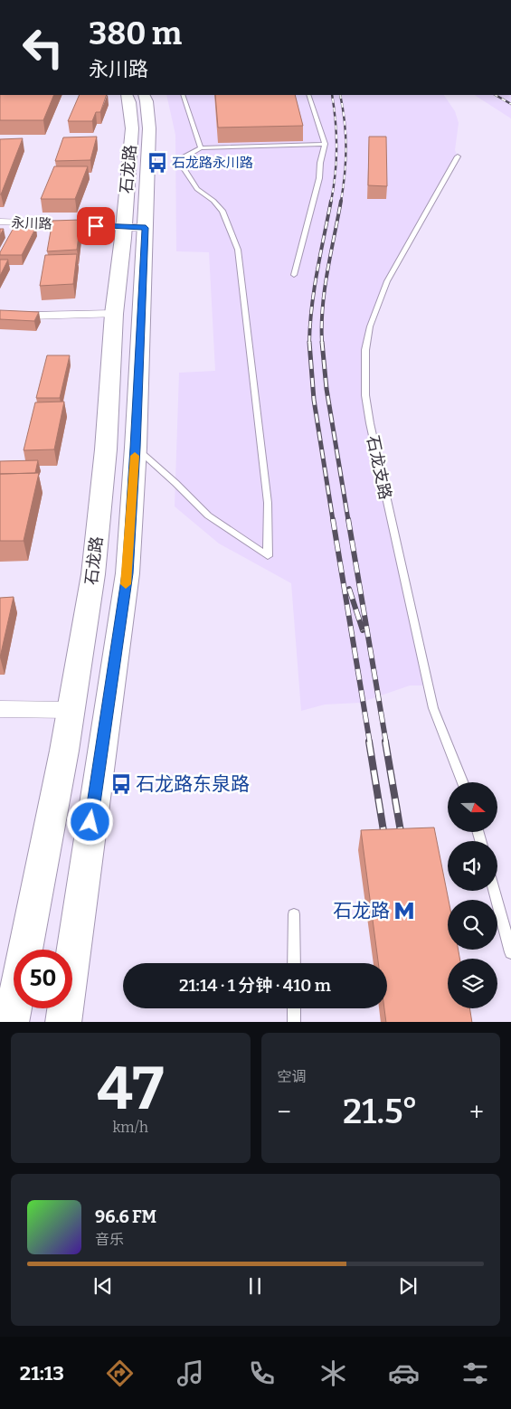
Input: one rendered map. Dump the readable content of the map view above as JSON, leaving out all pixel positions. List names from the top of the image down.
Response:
{
  "streets": {
    "main road": ["石龙路"],
    "street": ["永川路"],
    "lane": ["石龙支路"]
  },
  "crossings": [
    ["石龙路", "永川路"]
  ],
  "places": {
    "bus stop": ["石龙路永川路", "石龙路东泉路"],
    "metro station": ["石龙路"]
  },
  "north": "right",
  "page": {
    "turn": ["380 m", "永川路"],
    "limit": "50",
    "trip": "21:14 · 1 分钟 · 410 m",
    "tile": [
      ["47", "km/h"],
      "空调"
    ],
    "heat": ["−", "21.5°", "+"],
    "song": ["96.6 FM", "音乐"],
    "tabs": "21:13"
  }
}
